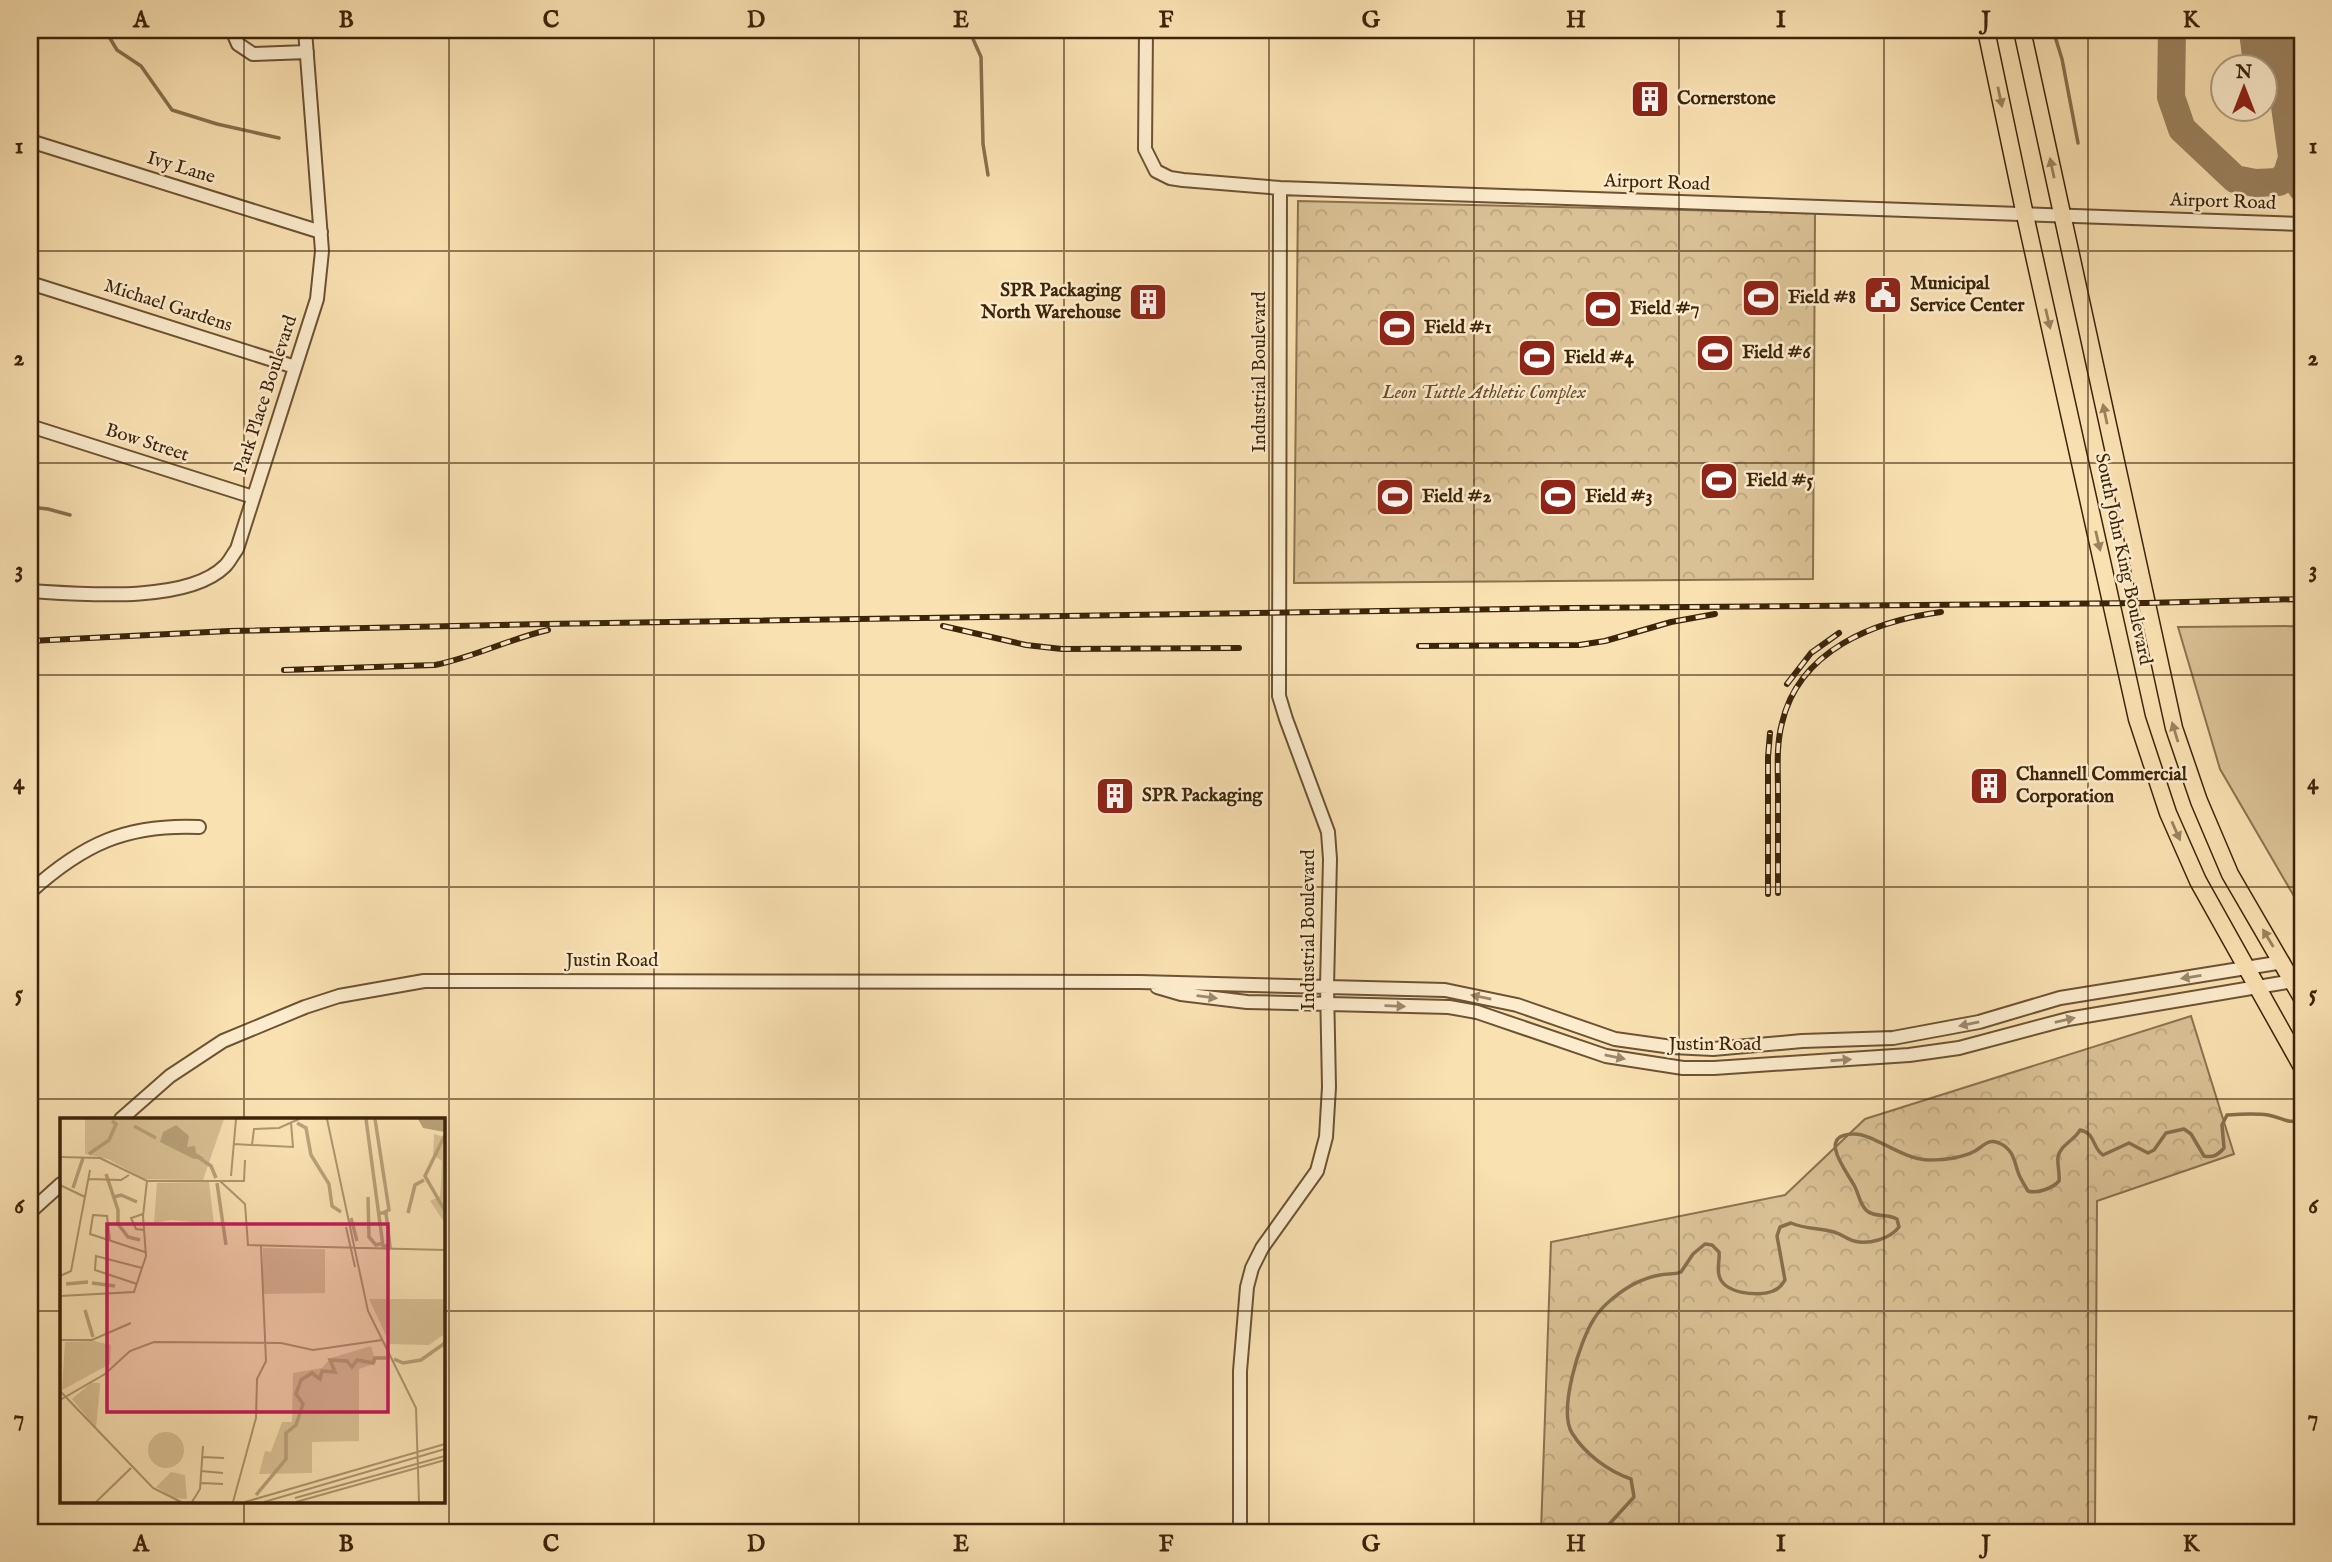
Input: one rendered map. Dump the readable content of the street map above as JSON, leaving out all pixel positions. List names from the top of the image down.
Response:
{
  "streets": {
    "main road": ["South John King Boulevard"],
    "street": [
      "Ivy Lane",
      "Airport Road",
      "Michael Gardens",
      "Industrial Boulevard",
      "Park Place Boulevard",
      "Bow Street",
      "Justin Road"
    ]
  },
  "crossings": [
    ["Ivy Lane", "Park Place Boulevard"],
    ["Airport Road", "Industrial Boulevard"],
    ["Airport Road", "South John King Boulevard"],
    ["Michael Gardens", "Park Place Boulevard"],
    ["Industrial Boulevard", "Justin Road"],
    ["Park Place Boulevard", "Bow Street"],
    ["South John King Boulevard", "Justin Road"]
  ],
  "parks": ["Leon Tuttle Athletic Complex"],
  "places": {
    "building": [
      "Cornerstone",
      "SPR Packaging North Warehouse",
      "Channell Commercial Corporation",
      "SPR Packaging"
    ],
    "public building": ["Municipal Service Center"],
    "sports": [
      "Field #8",
      "Field #7",
      "Field #1",
      "Field #6",
      "Field #4",
      "Field #5",
      "Field #2",
      "Field #3"
    ]
  },
  "north": "top",
  "grid": {
    "columns": [
      "A",
      "B",
      "C",
      "D",
      "E",
      "F",
      "G",
      "H",
      "I",
      "J",
      "K"
    ],
    "rows": [
      "1",
      "2",
      "3",
      "4",
      "5",
      "6",
      "7"
    ]
  }
}
